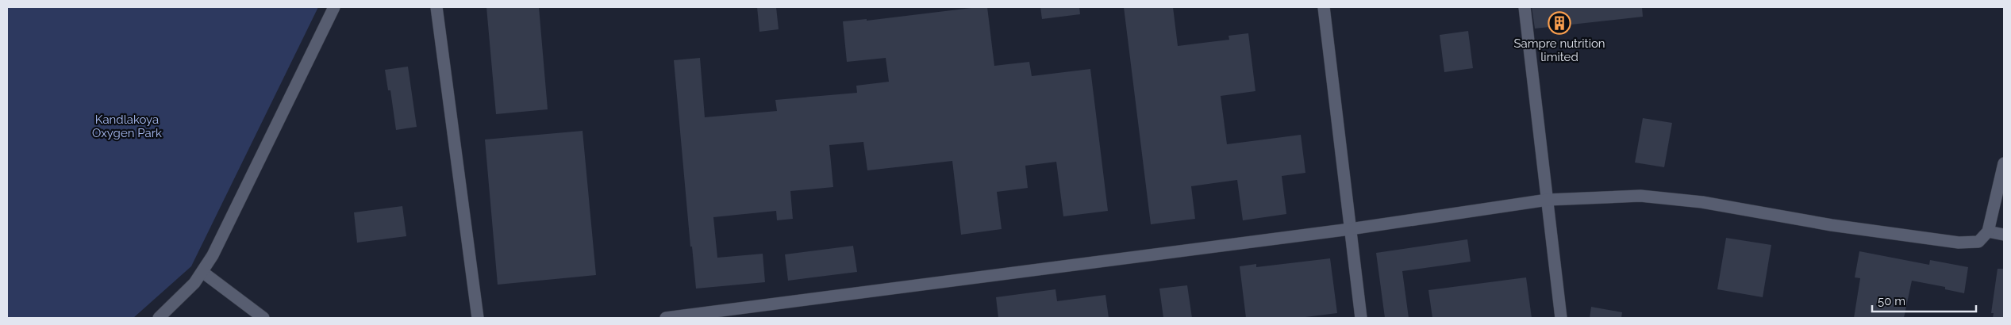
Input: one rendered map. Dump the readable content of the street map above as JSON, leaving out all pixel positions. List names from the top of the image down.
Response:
{
  "parks": ["Kandlakoya Oxygen Park"],
  "places": {
    "building": ["Sampre nutrition limited"]
  },
  "scale_bar": "50 m"
}
